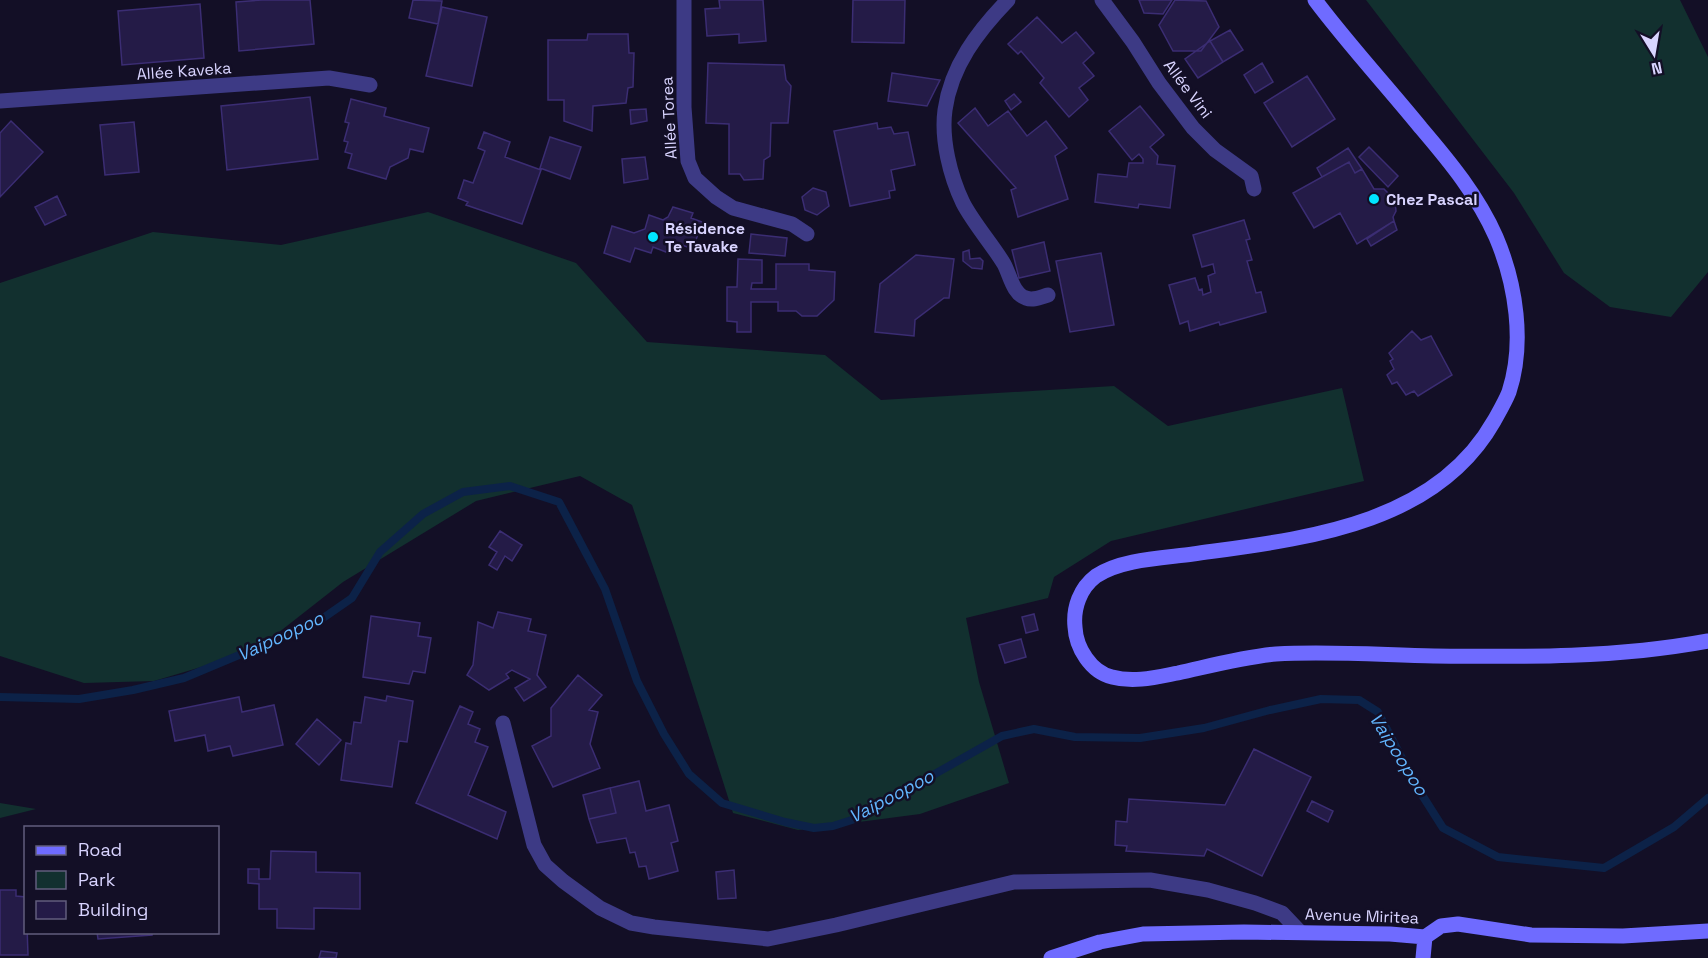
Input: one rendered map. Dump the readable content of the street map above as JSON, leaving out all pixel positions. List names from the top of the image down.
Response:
{
  "streets": {
    "main road": ["Avenue Miritea"],
    "street": ["Allée Kaveka", "Allée Vini", "Allée Torea"]
  },
  "water": ["Vaipoopoo"],
  "places": ["Chez Pascal", "Résidence Te Tavake"],
  "legend": ["Road", "Park", "Building"],
  "north": "bottom"
}
